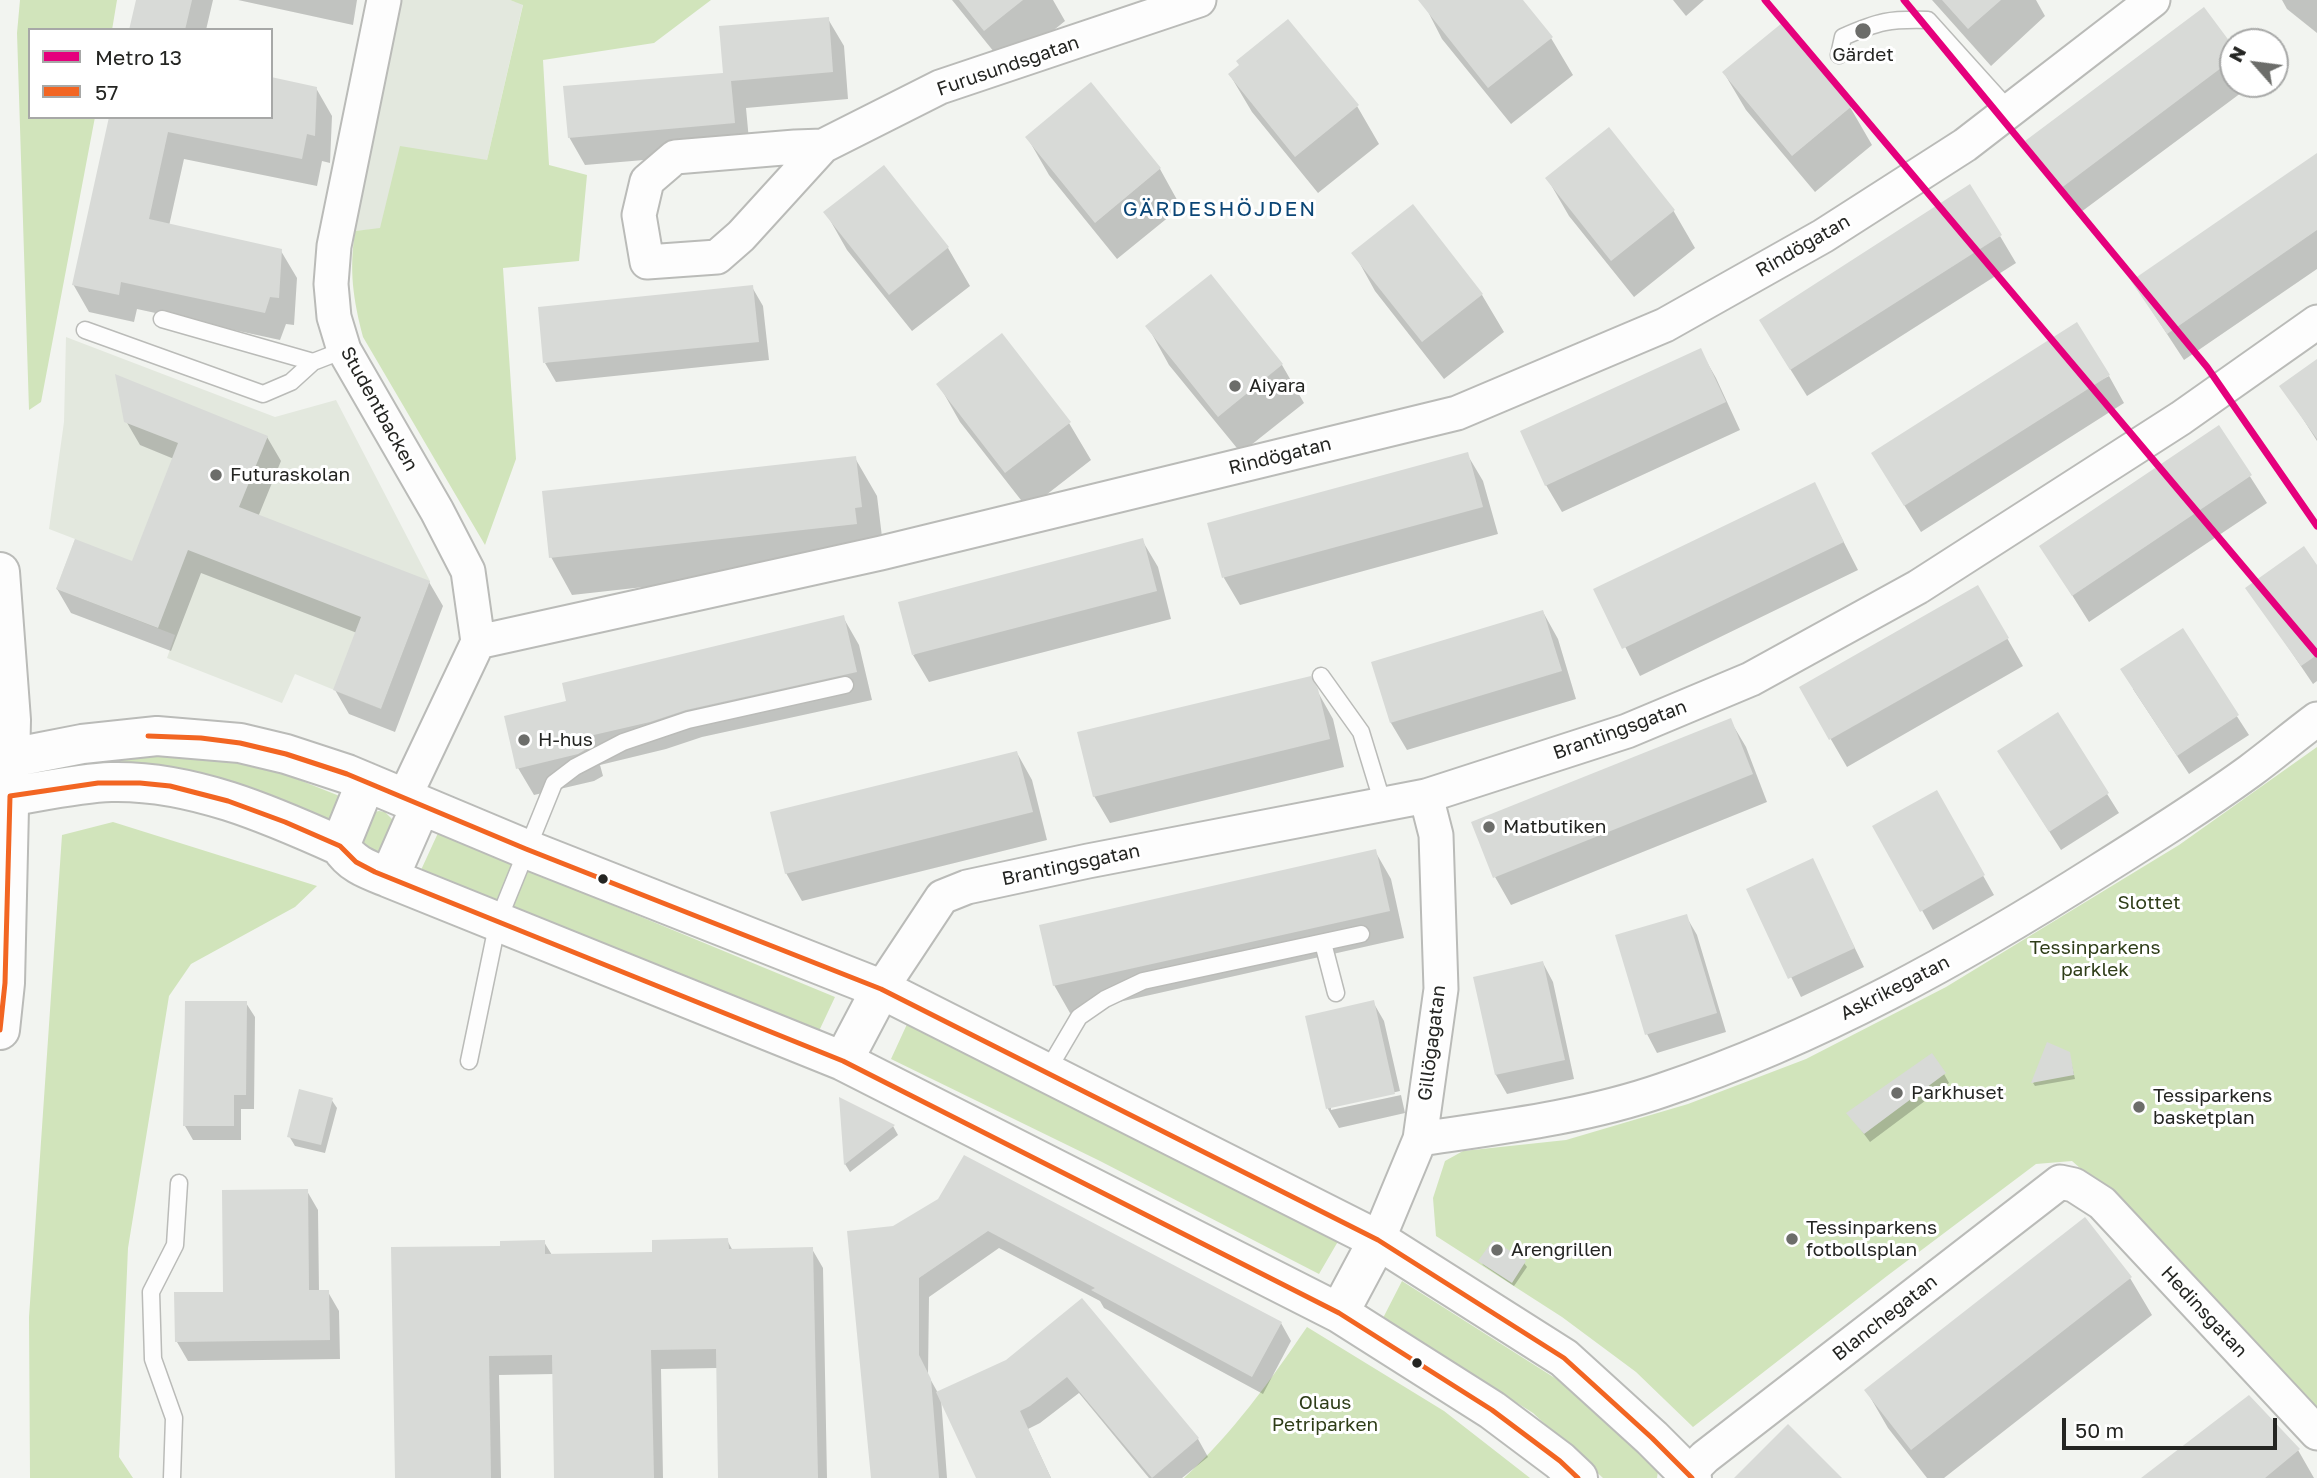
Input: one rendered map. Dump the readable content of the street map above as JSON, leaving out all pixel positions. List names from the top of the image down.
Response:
{
  "streets": {
    "street": [
      "Furusundsgatan",
      "Rindögatan",
      "Studentbacken",
      "Brantingsgatan",
      "Askrikegatan",
      "Gillögagatan",
      "Hedinsgatan",
      "Blanchegatan"
    ]
  },
  "crossings": [
    ["Rindögatan", "Studentbacken"],
    ["Brantingsgatan", "Gillögagatan"],
    ["Askrikegatan", "Gillögagatan"],
    ["Hedinsgatan", "Blanchegatan"]
  ],
  "districts": ["GÄRDESHÖJDEN"],
  "parks": ["Slottet", "Tessinparkens parklek", "Olaus Petriparken"],
  "places": [
    "Gärdet",
    "Aiyara",
    "Futuraskolan",
    "H-hus",
    "Matbutiken",
    "Parkhuset",
    "Tessiparkens basketplan",
    "Tessinparkens fotbollsplan",
    "Arengrillen"
  ],
  "lines": ["metro line 13", "transit line 57"],
  "legend": ["Metro 13", "57"],
  "scale_bar": "50 m",
  "north": "top left"
}
